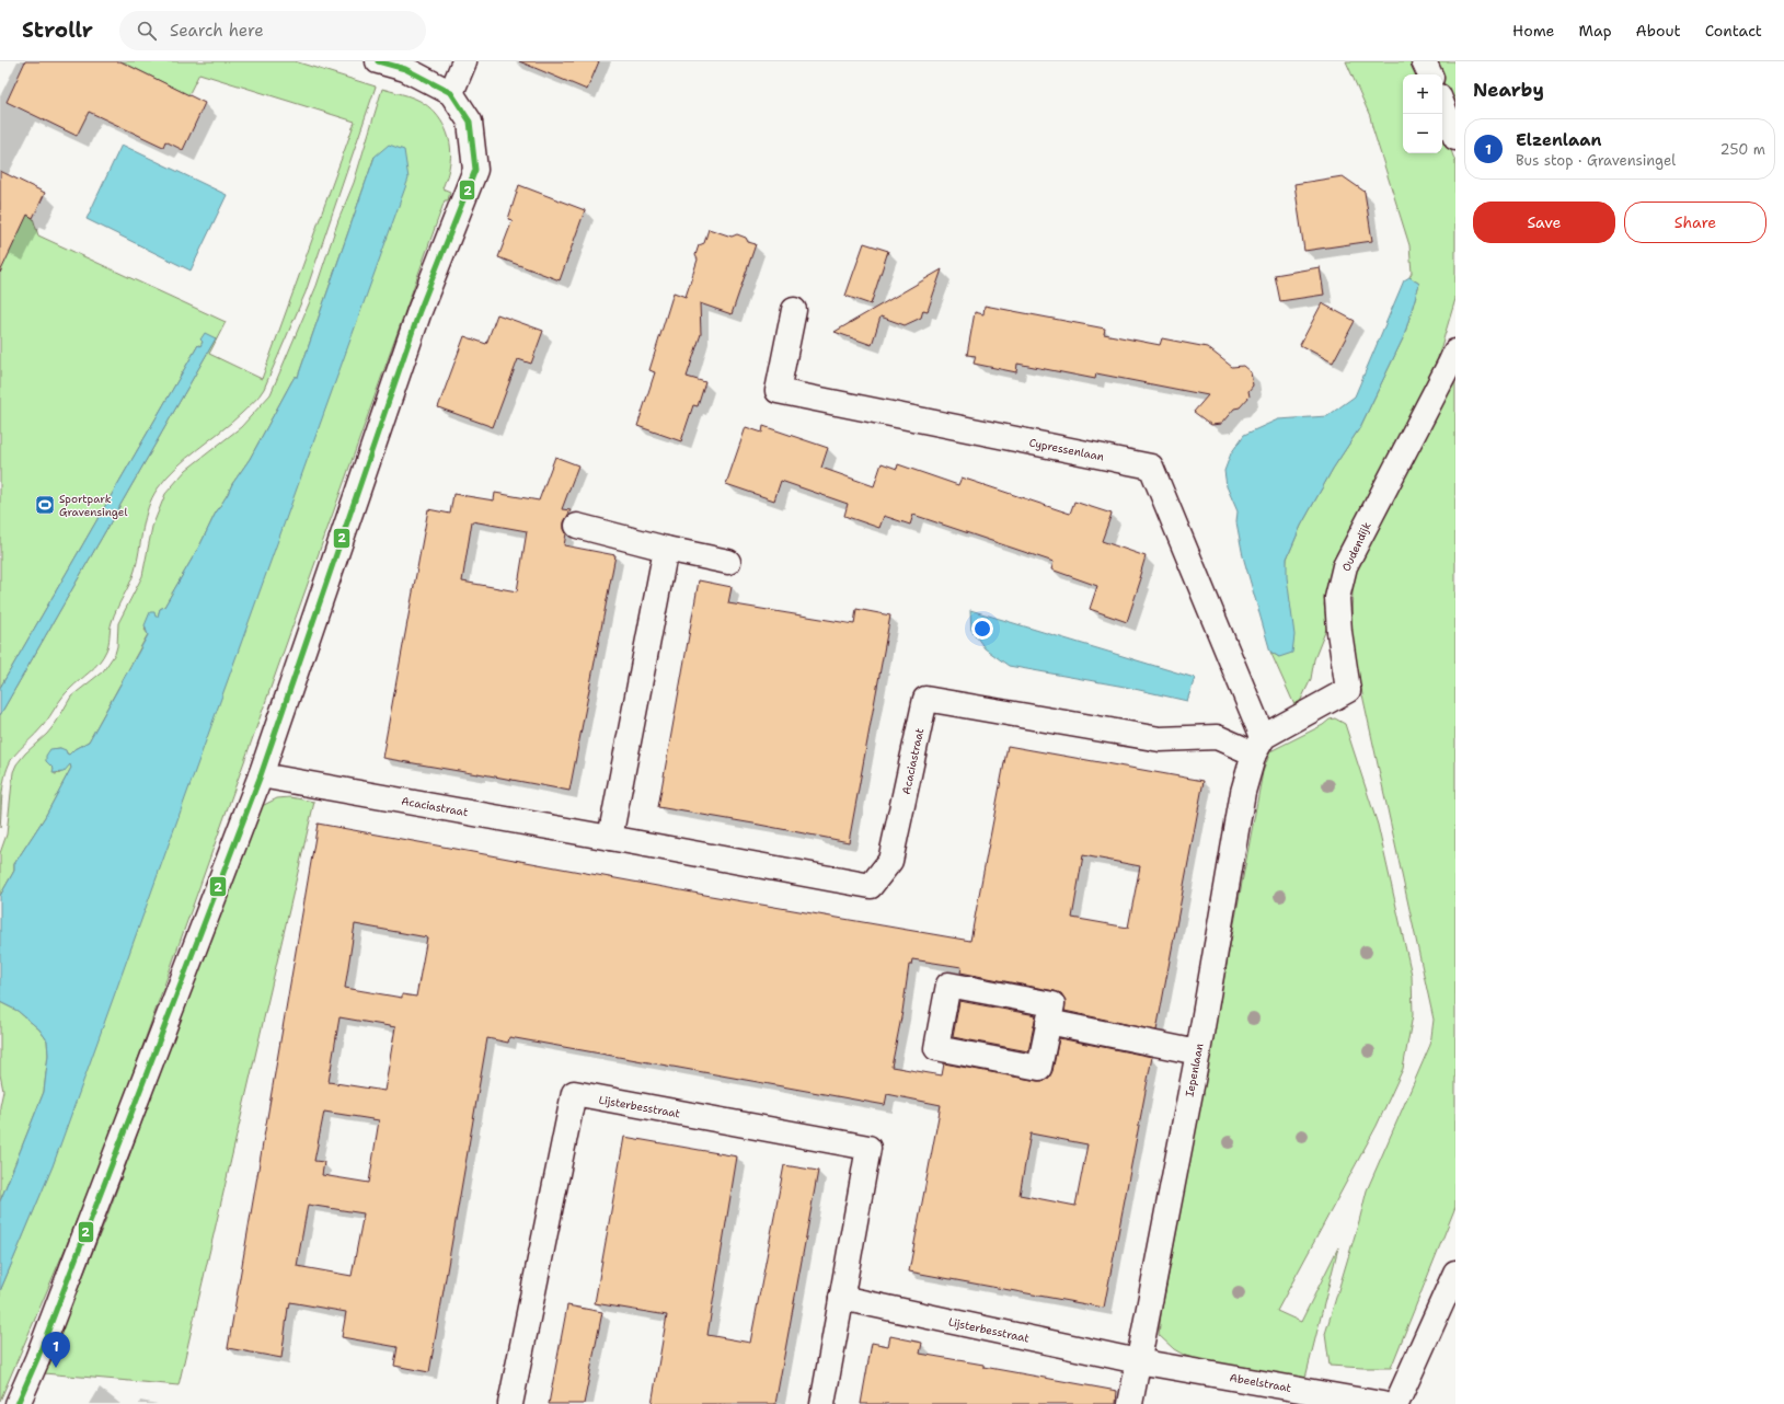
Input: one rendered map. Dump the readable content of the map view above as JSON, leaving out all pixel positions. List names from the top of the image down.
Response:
{
  "streets": {
    "street": [
      "Cypressenlaan",
      "Oudendijk",
      "Acaciastraat",
      "Iepenlaan",
      "Lijsterbesstraat",
      "Abeelstraat"
    ]
  },
  "crossings": [
    ["Cypressenlaan", "Oudendijk"],
    ["Cypressenlaan", "Acaciastraat"],
    ["Cypressenlaan", "Iepenlaan"],
    ["Oudendijk", "Acaciastraat"],
    ["Oudendijk", "Iepenlaan"],
    ["Acaciastraat", "Iepenlaan"],
    ["Iepenlaan", "Lijsterbesstraat"],
    ["Iepenlaan", "Abeelstraat"],
    ["Lijsterbesstraat", "Abeelstraat"]
  ],
  "places": {
    "sports": ["Sportpark Gravensingel"]
  },
  "lines": ["transit line 2"],
  "page": {
    "header": "Strollr",
    "search": "Search here",
    "nav": [
      "Home",
      "Map",
      "About",
      "Contact"
    ],
    "heading": "Nearby",
    "map_buttons": ["+", "−"],
    "list": [
      {
        "mark": "1",
        "name": "Elzenlaan",
        "note": "Bus stop · Gravensingel",
        "value": "250 m"
      }
    ],
    "buttons": ["Save", "Share"],
    "pins": "1"
  }
}
